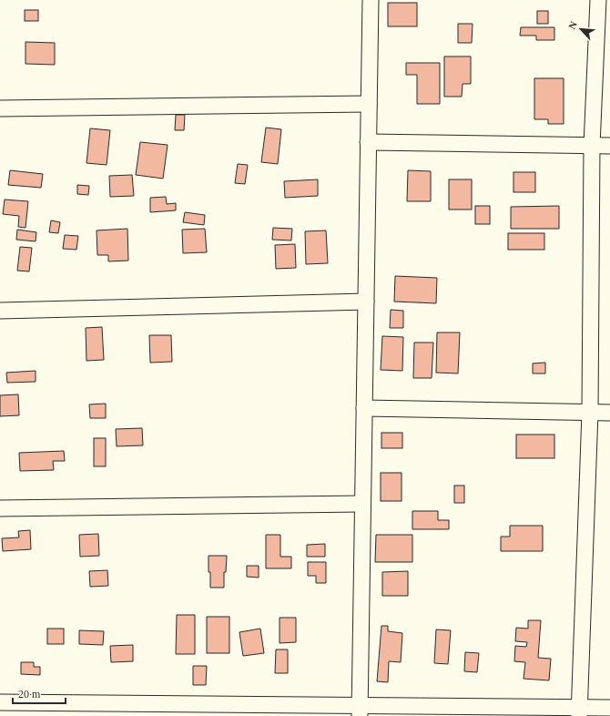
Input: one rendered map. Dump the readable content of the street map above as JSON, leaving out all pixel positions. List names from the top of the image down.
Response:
{
  "scale_bar": "20 m",
  "north": "top left"
}
